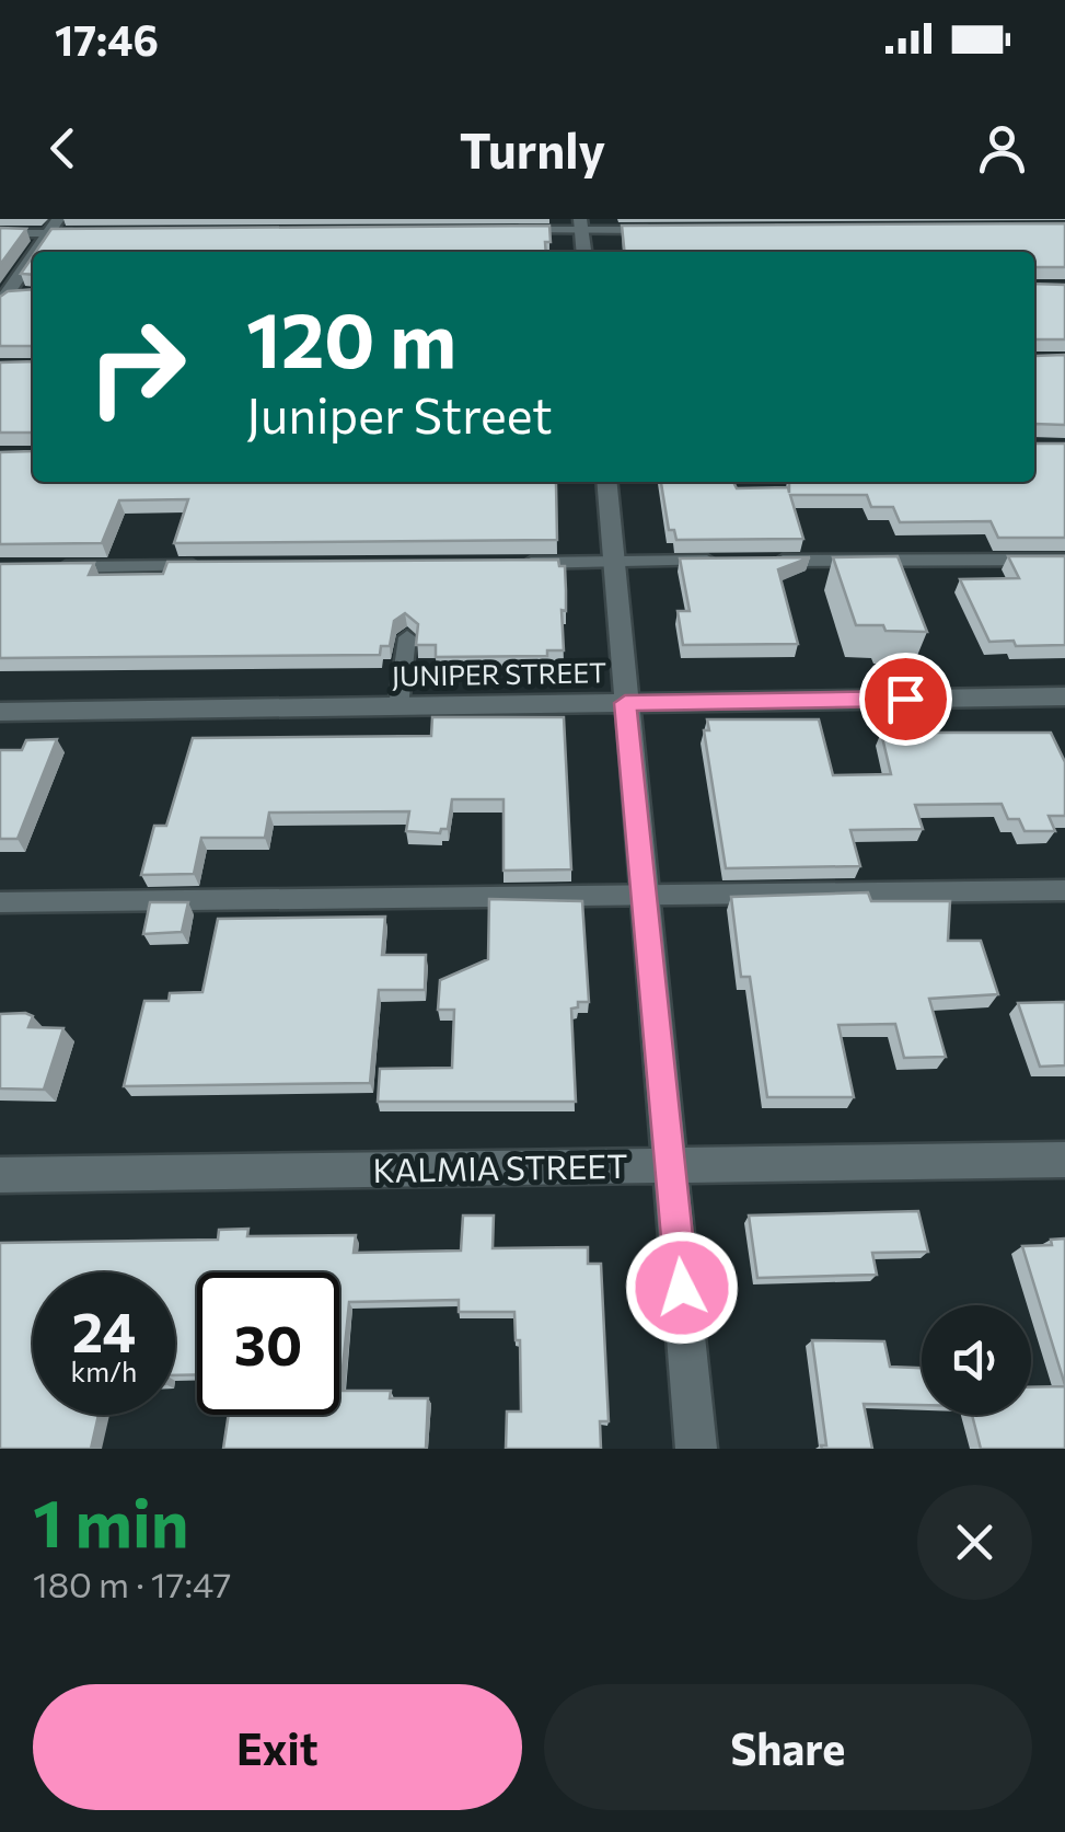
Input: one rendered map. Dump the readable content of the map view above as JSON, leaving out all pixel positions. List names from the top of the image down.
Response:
{
  "streets": {
    "street": ["JUNIPER STREET", "KALMIA STREET"]
  },
  "page": {
    "status": "17:46",
    "header": "Turnly",
    "turn": ["120 m", "Juniper Street"],
    "speed": "24 km/h",
    "limit": "30",
    "heading": ["1 min", "180 m · 17:47"],
    "buttons": ["Exit", "Share"]
  }
}
